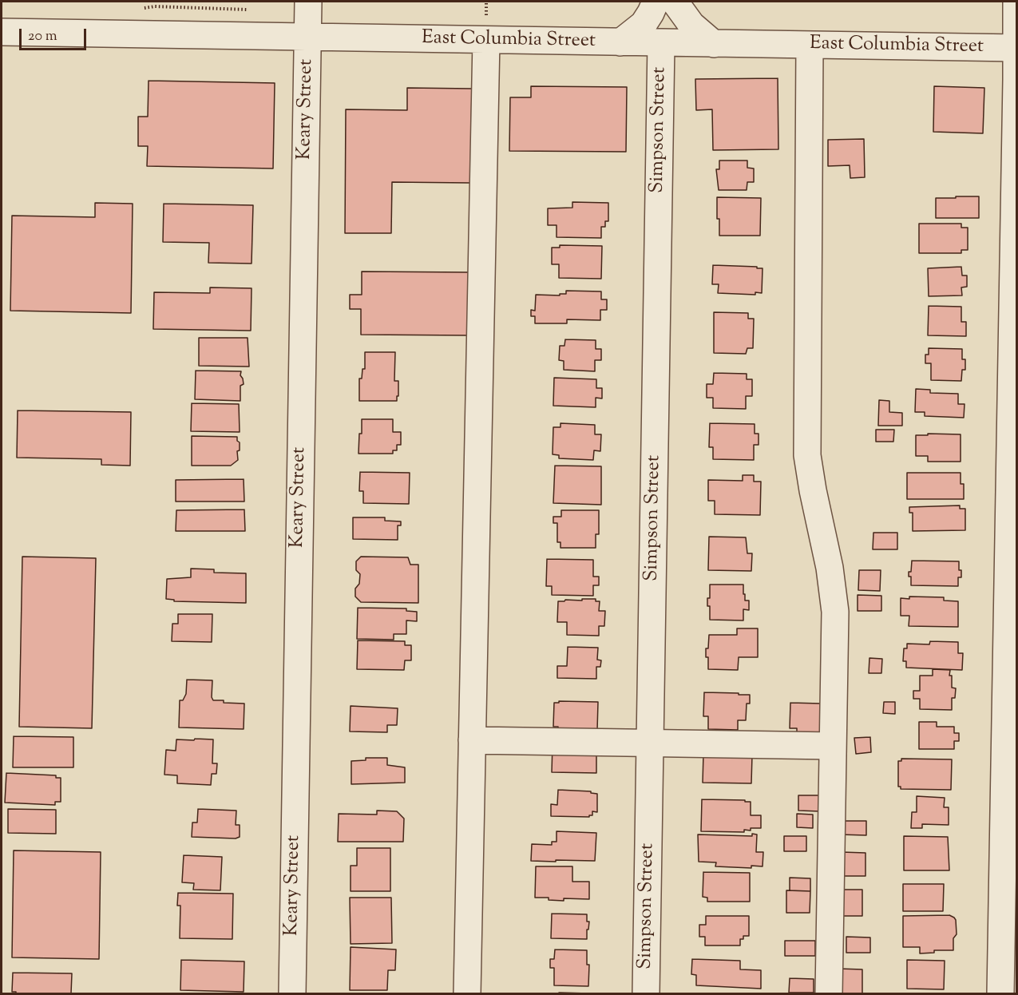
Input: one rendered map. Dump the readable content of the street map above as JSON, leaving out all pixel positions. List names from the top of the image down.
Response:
{
  "streets": {
    "street": ["East Columbia Street", "Keary Street", "Simpson Street"]
  },
  "crossings": [
    ["East Columbia Street", "Keary Street"],
    ["East Columbia Street", "Simpson Street"]
  ],
  "scale_bar": "20 m"
}
